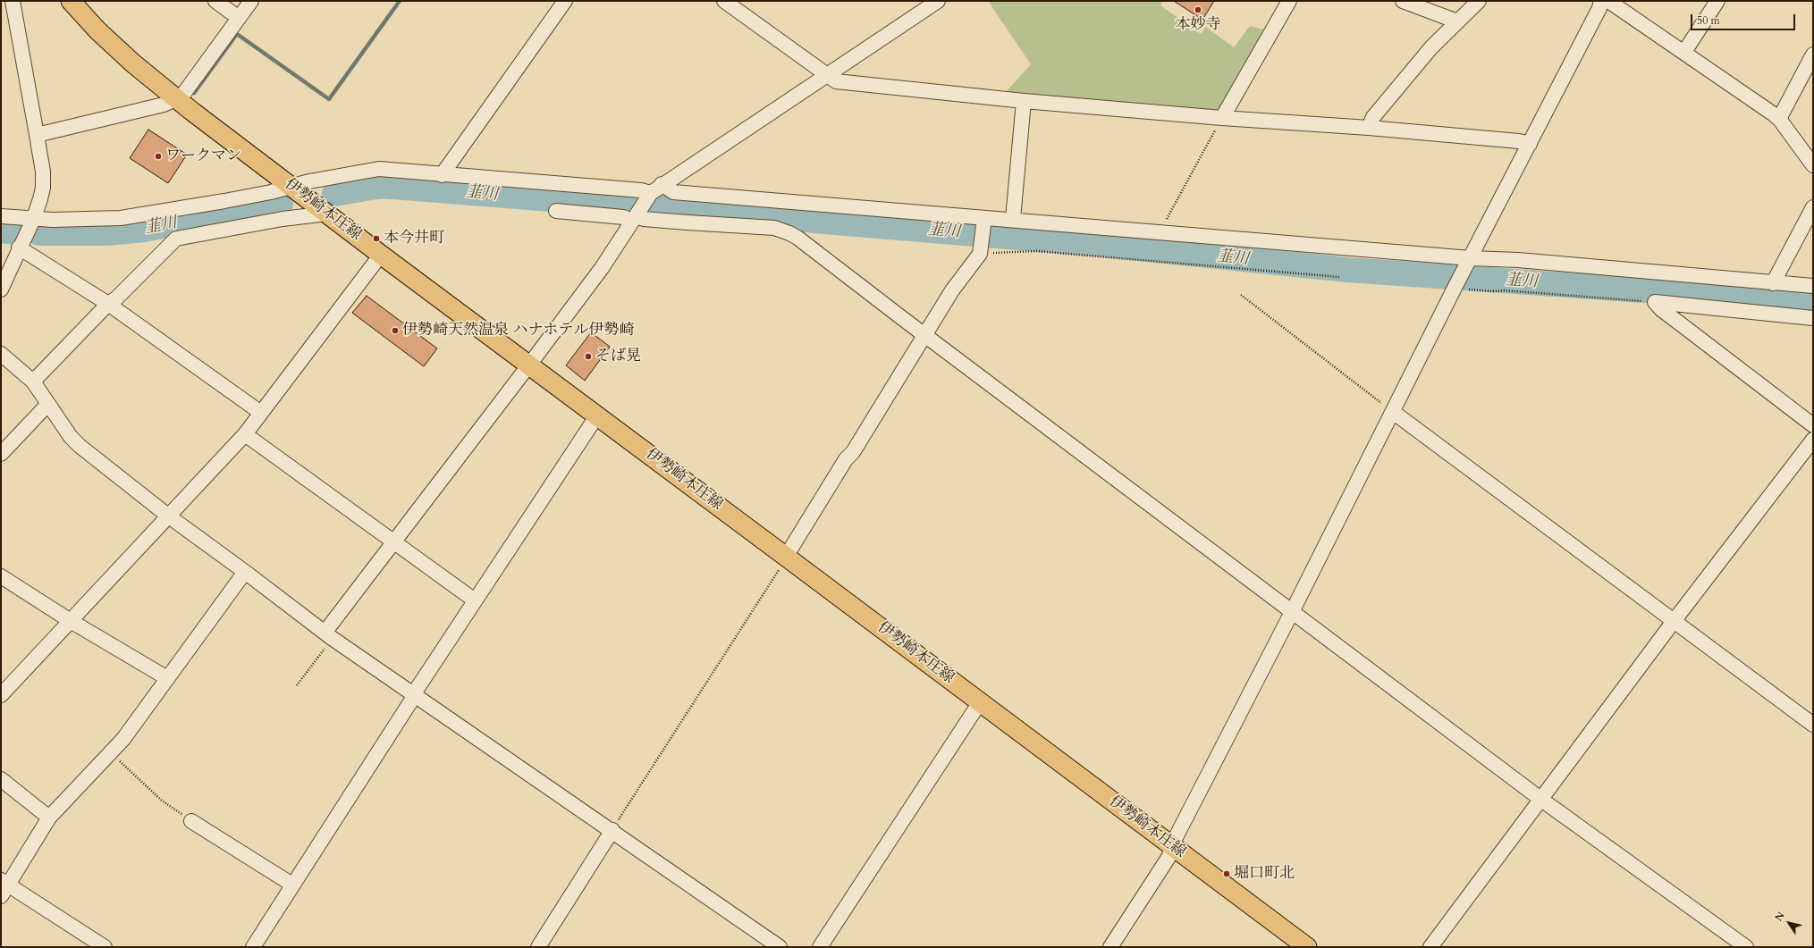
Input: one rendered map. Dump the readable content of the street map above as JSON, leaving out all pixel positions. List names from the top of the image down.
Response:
{
  "streets": {
    "main road": ["伊勢崎本庄線"]
  },
  "water": ["韮川"],
  "places": [
    "本妙寺",
    "ワークマン",
    "本今井町",
    "伊勢崎天然温泉 ハナホテル伊勢崎",
    "そば晃",
    "堀口町北"
  ],
  "scale_bar": "50 m",
  "north": "top left"
}
